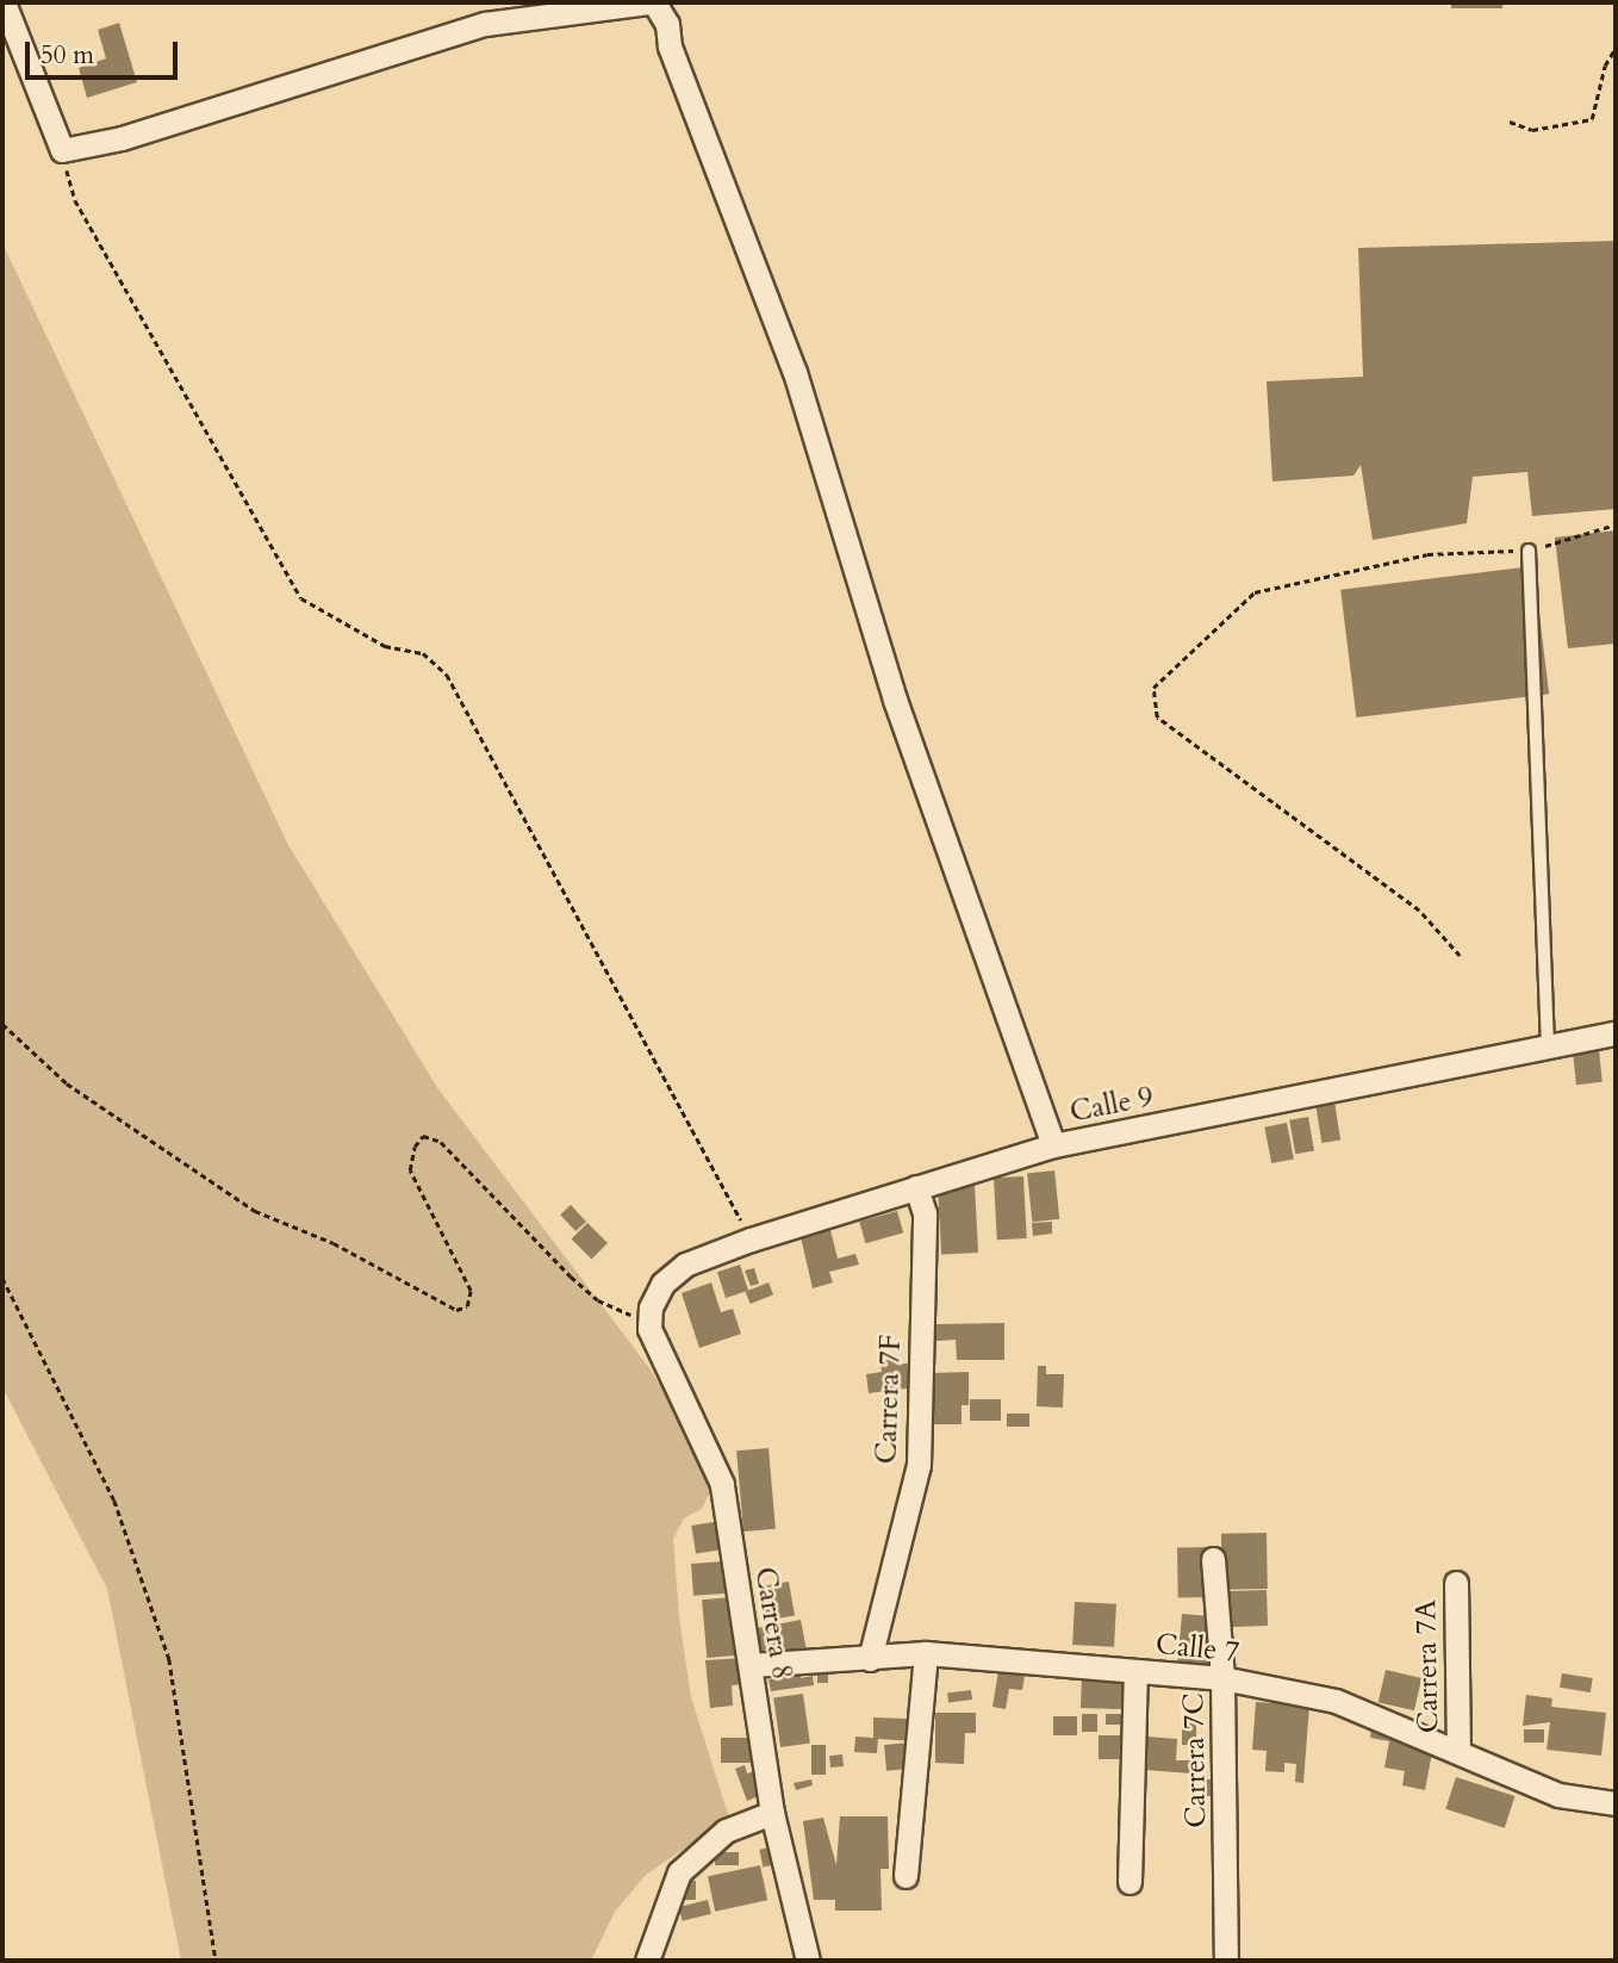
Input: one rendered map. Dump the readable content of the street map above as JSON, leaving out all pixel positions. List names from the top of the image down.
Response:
{
  "streets": {
    "street": [
      "Calle 9",
      "Carrera 7F",
      "Carrera 8",
      "Calle 7",
      "Carrera 7A",
      "Carrera 7C"
    ]
  },
  "crossings": [
    ["Calle 9", "Carrera 7F"],
    ["Calle 9", "Carrera 8"],
    ["Carrera 7F", "Calle 7"],
    ["Carrera 8", "Calle 7"],
    ["Calle 7", "Carrera 7A"],
    ["Calle 7", "Carrera 7C"]
  ],
  "scale_bar": "50 m"
}
